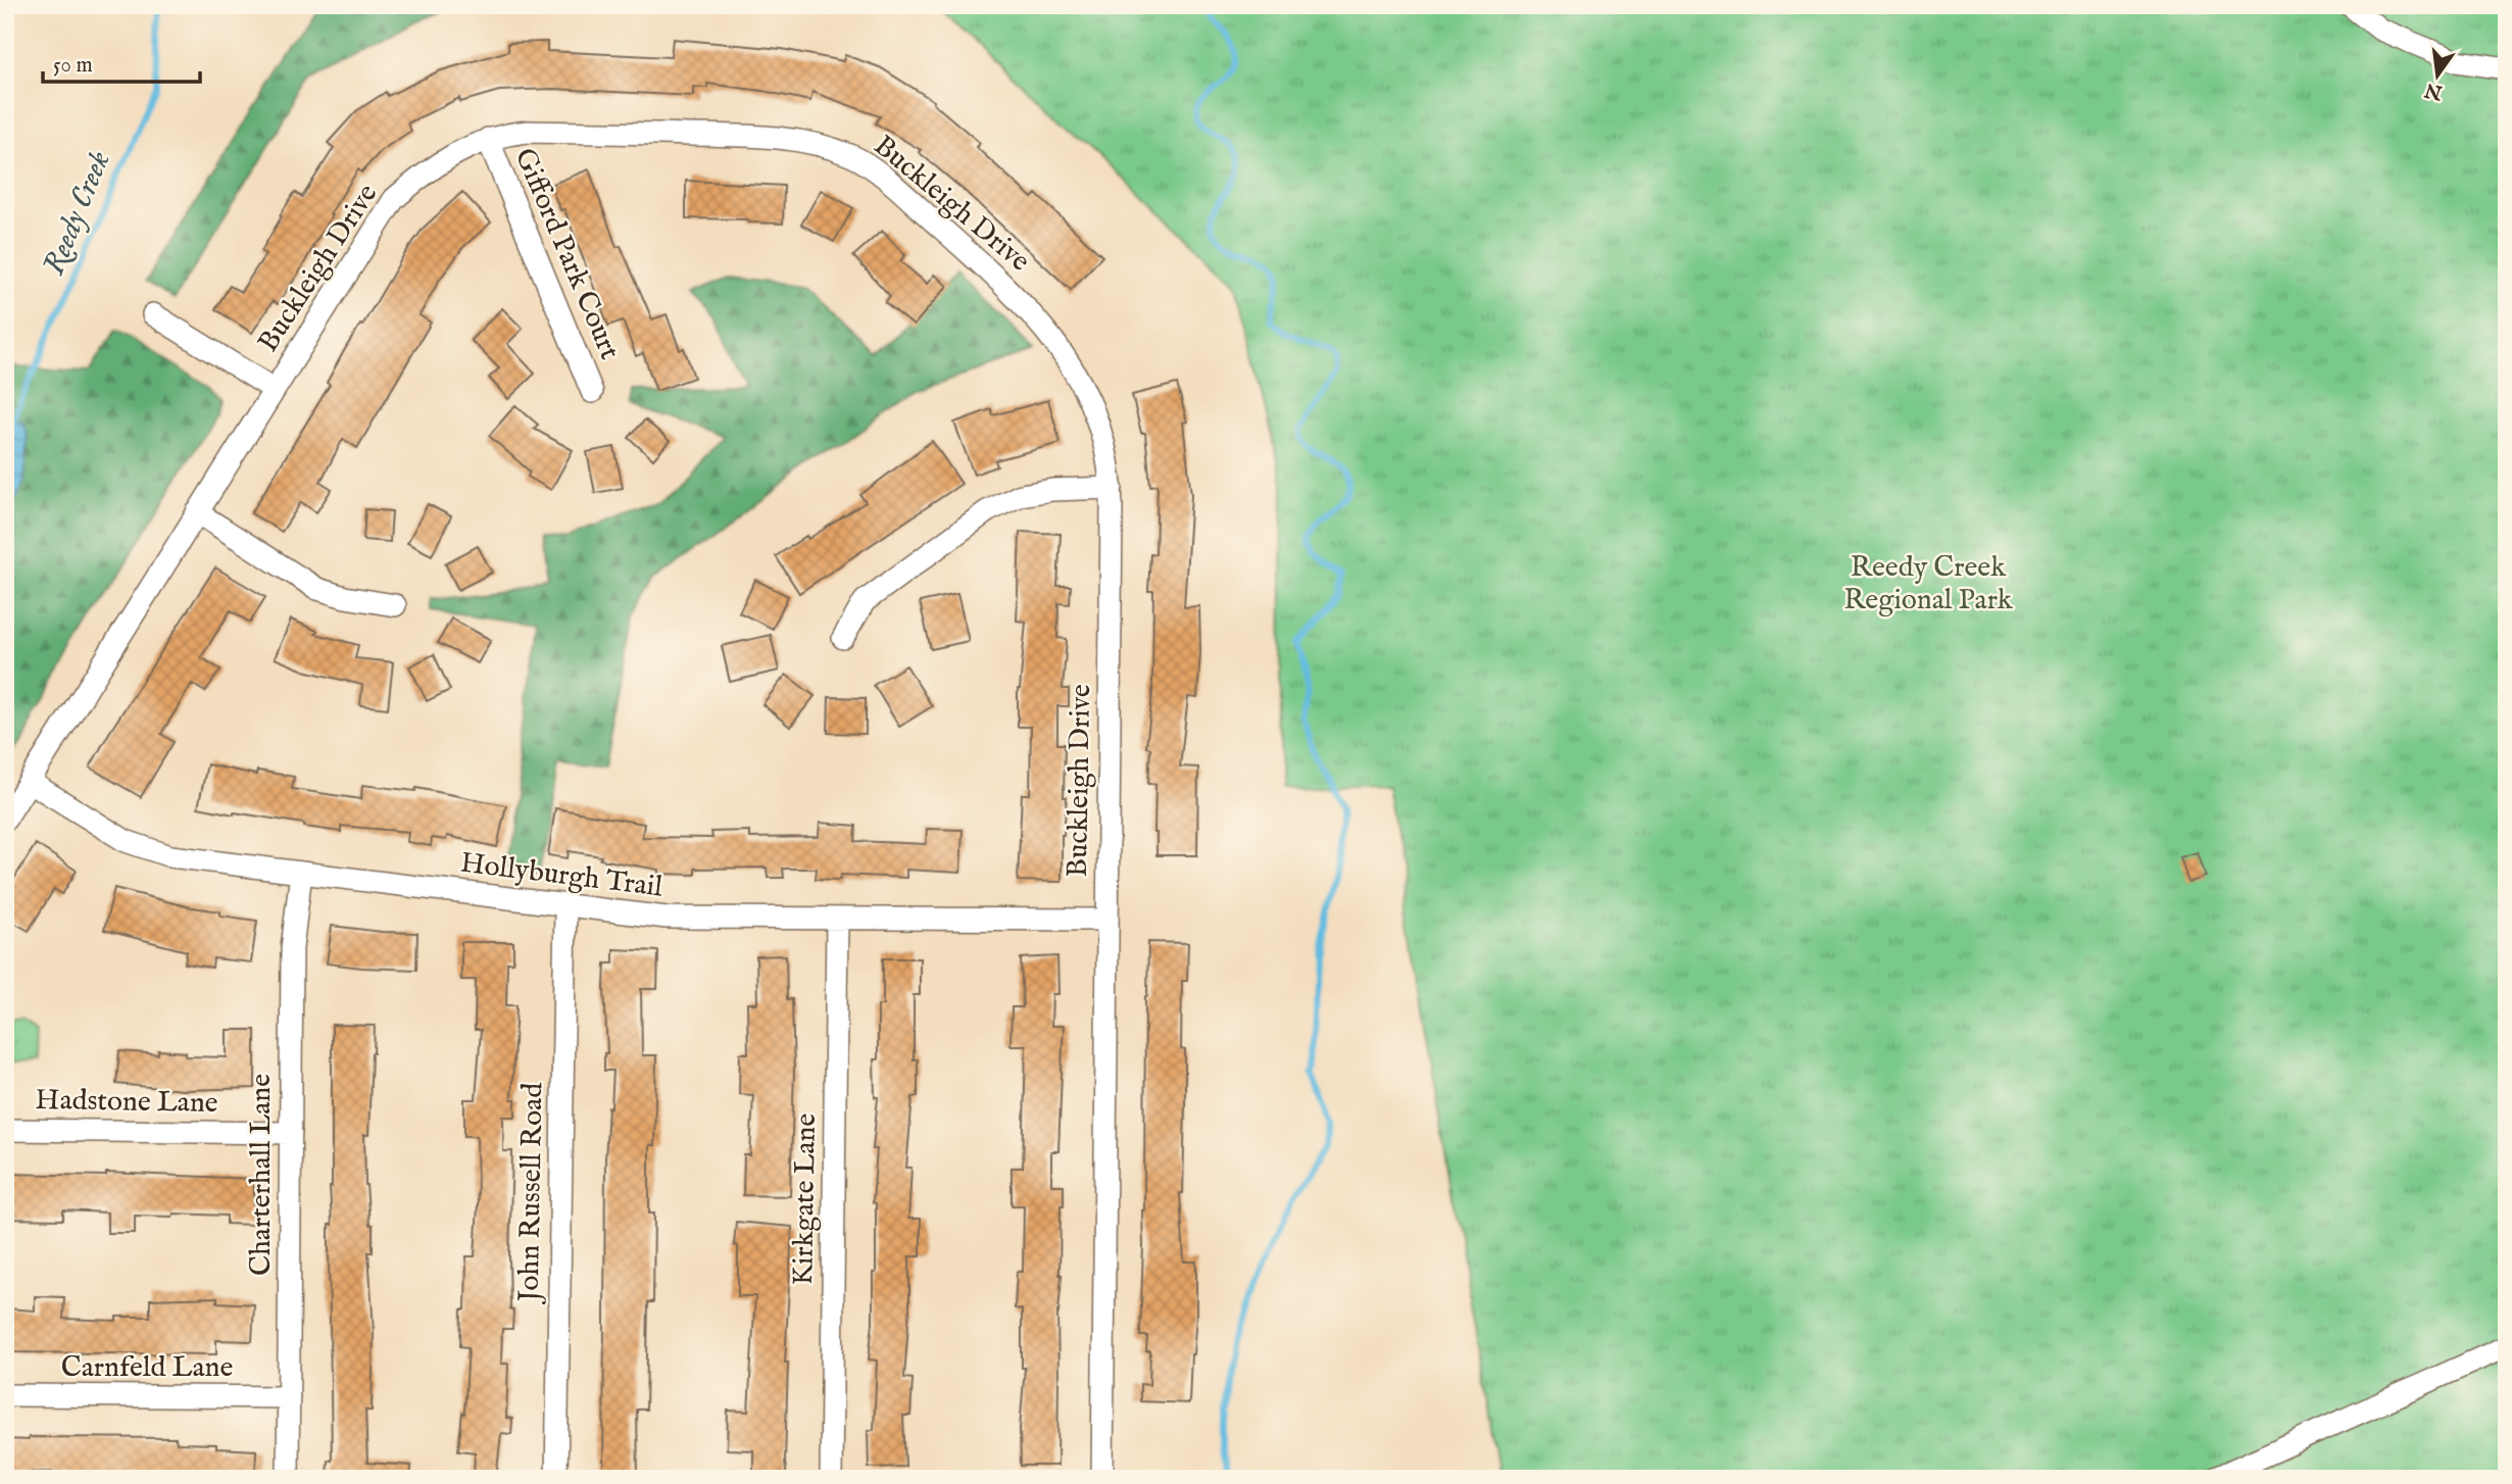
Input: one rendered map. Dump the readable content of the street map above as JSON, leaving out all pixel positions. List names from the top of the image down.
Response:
{
  "streets": {
    "street": [
      "Buckleigh Drive",
      "Gifford Park Court",
      "Hollyburgh Trail",
      "Hadstone Lane",
      "Charterhall Lane",
      "John Russell Road",
      "Kirkgate Lane",
      "Carnfeld Lane"
    ]
  },
  "crossings": [
    ["Buckleigh Drive", "Gifford Park Court"],
    ["Buckleigh Drive", "Hollyburgh Trail"],
    ["Hollyburgh Trail", "Charterhall Lane"],
    ["Hollyburgh Trail", "John Russell Road"],
    ["Hollyburgh Trail", "Kirkgate Lane"],
    ["Hadstone Lane", "Charterhall Lane"],
    ["Charterhall Lane", "Carnfeld Lane"]
  ],
  "water": ["Reedy Creek"],
  "parks": ["Reedy Creek Regional Park"],
  "scale_bar": "50 m",
  "north": "bottom"
}
